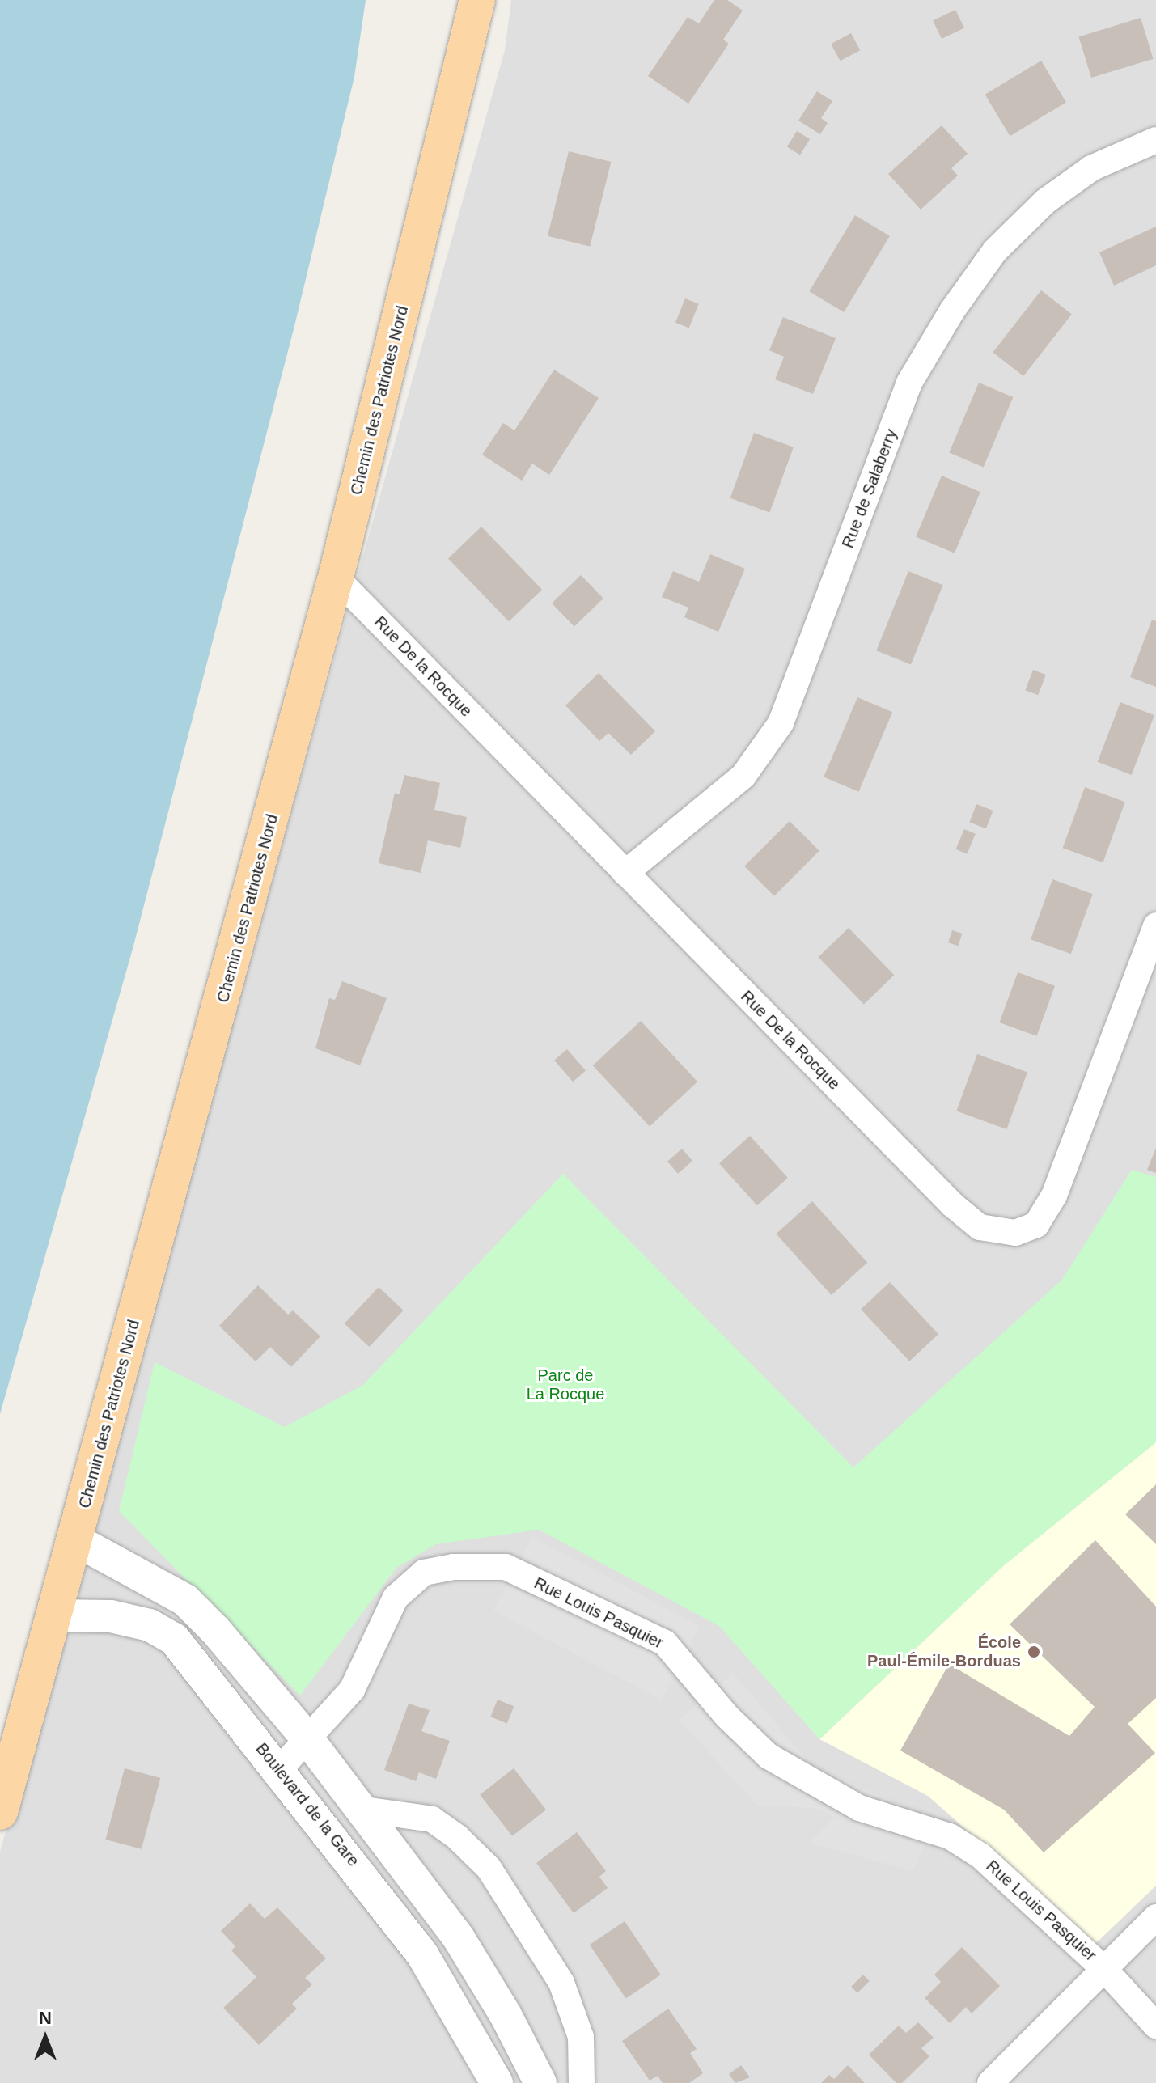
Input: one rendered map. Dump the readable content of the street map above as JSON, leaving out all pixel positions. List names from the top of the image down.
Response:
{
  "streets": {
    "main road": ["Chemin des Patriotes Nord"],
    "street": [
      "Rue de Salaberry",
      "Rue De la Rocque",
      "Rue Louis Pasquier",
      "Boulevard de la Gare"
    ]
  },
  "crossings": [
    ["Chemin des Patriotes Nord", "Rue De la Rocque"],
    ["Chemin des Patriotes Nord", "Boulevard de la Gare"],
    ["Rue de Salaberry", "Rue De la Rocque"],
    ["Rue Louis Pasquier", "Boulevard de la Gare"]
  ],
  "parks": ["Parc de La Rocque"],
  "places": ["École Paul-Émile-Borduas"],
  "north": "top"
}
